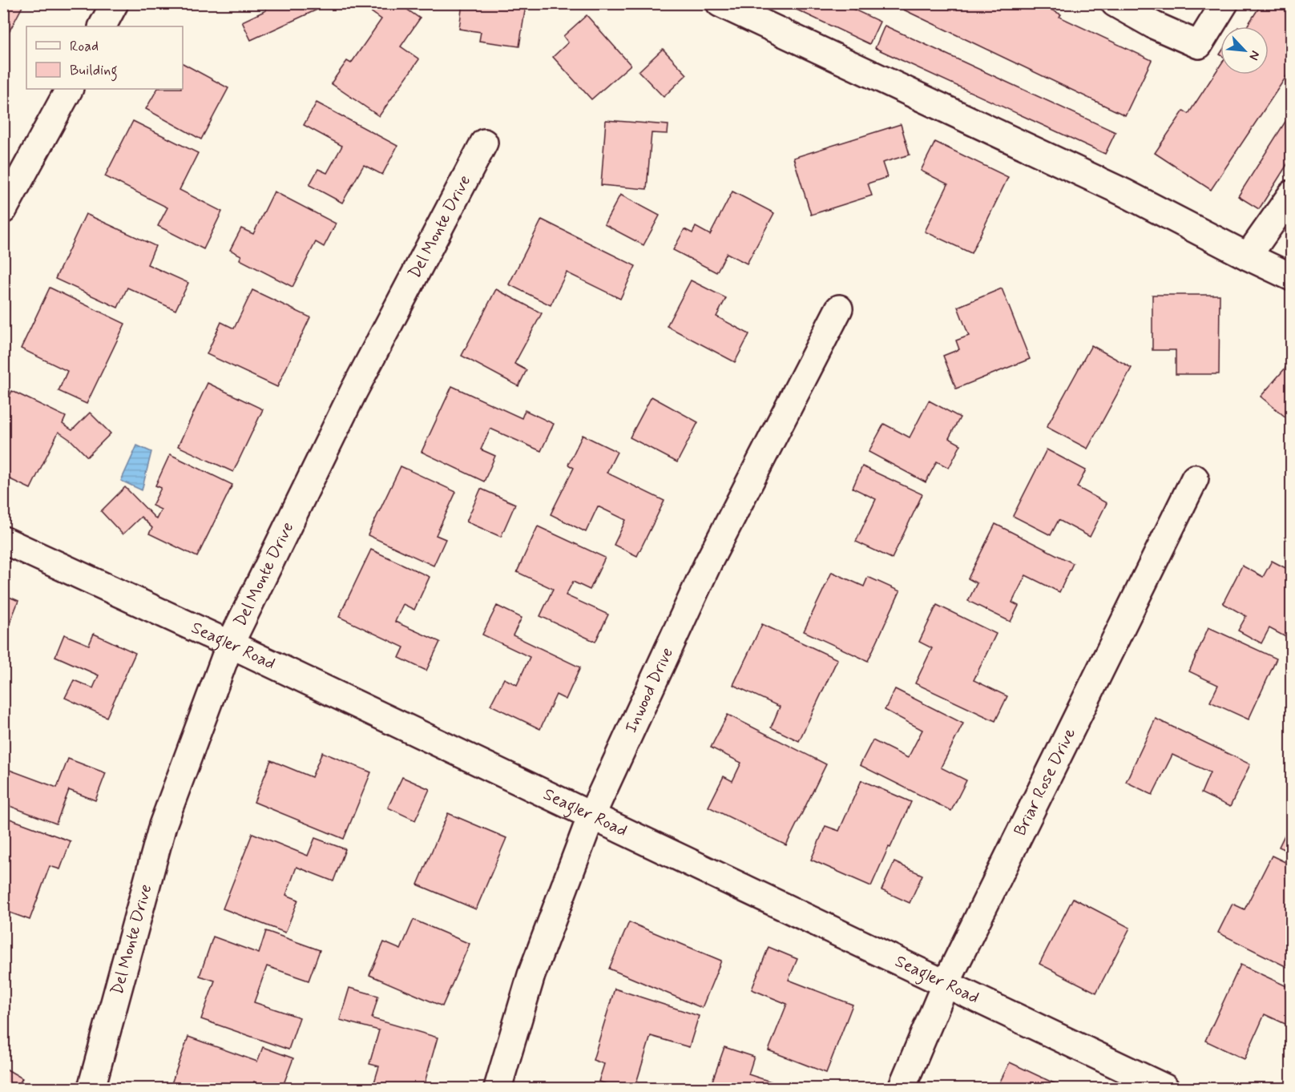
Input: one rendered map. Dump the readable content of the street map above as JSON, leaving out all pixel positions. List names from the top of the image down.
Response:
{
  "streets": {
    "street": [
      "Del Monte Drive",
      "Seagler Road",
      "Inwood Drive",
      "Briar Rose Drive"
    ]
  },
  "crossings": [
    ["Del Monte Drive", "Seagler Road"],
    ["Seagler Road", "Inwood Drive"],
    ["Seagler Road", "Briar Rose Drive"]
  ],
  "legend": ["Road", "Building"],
  "north": "bottom right"
}
